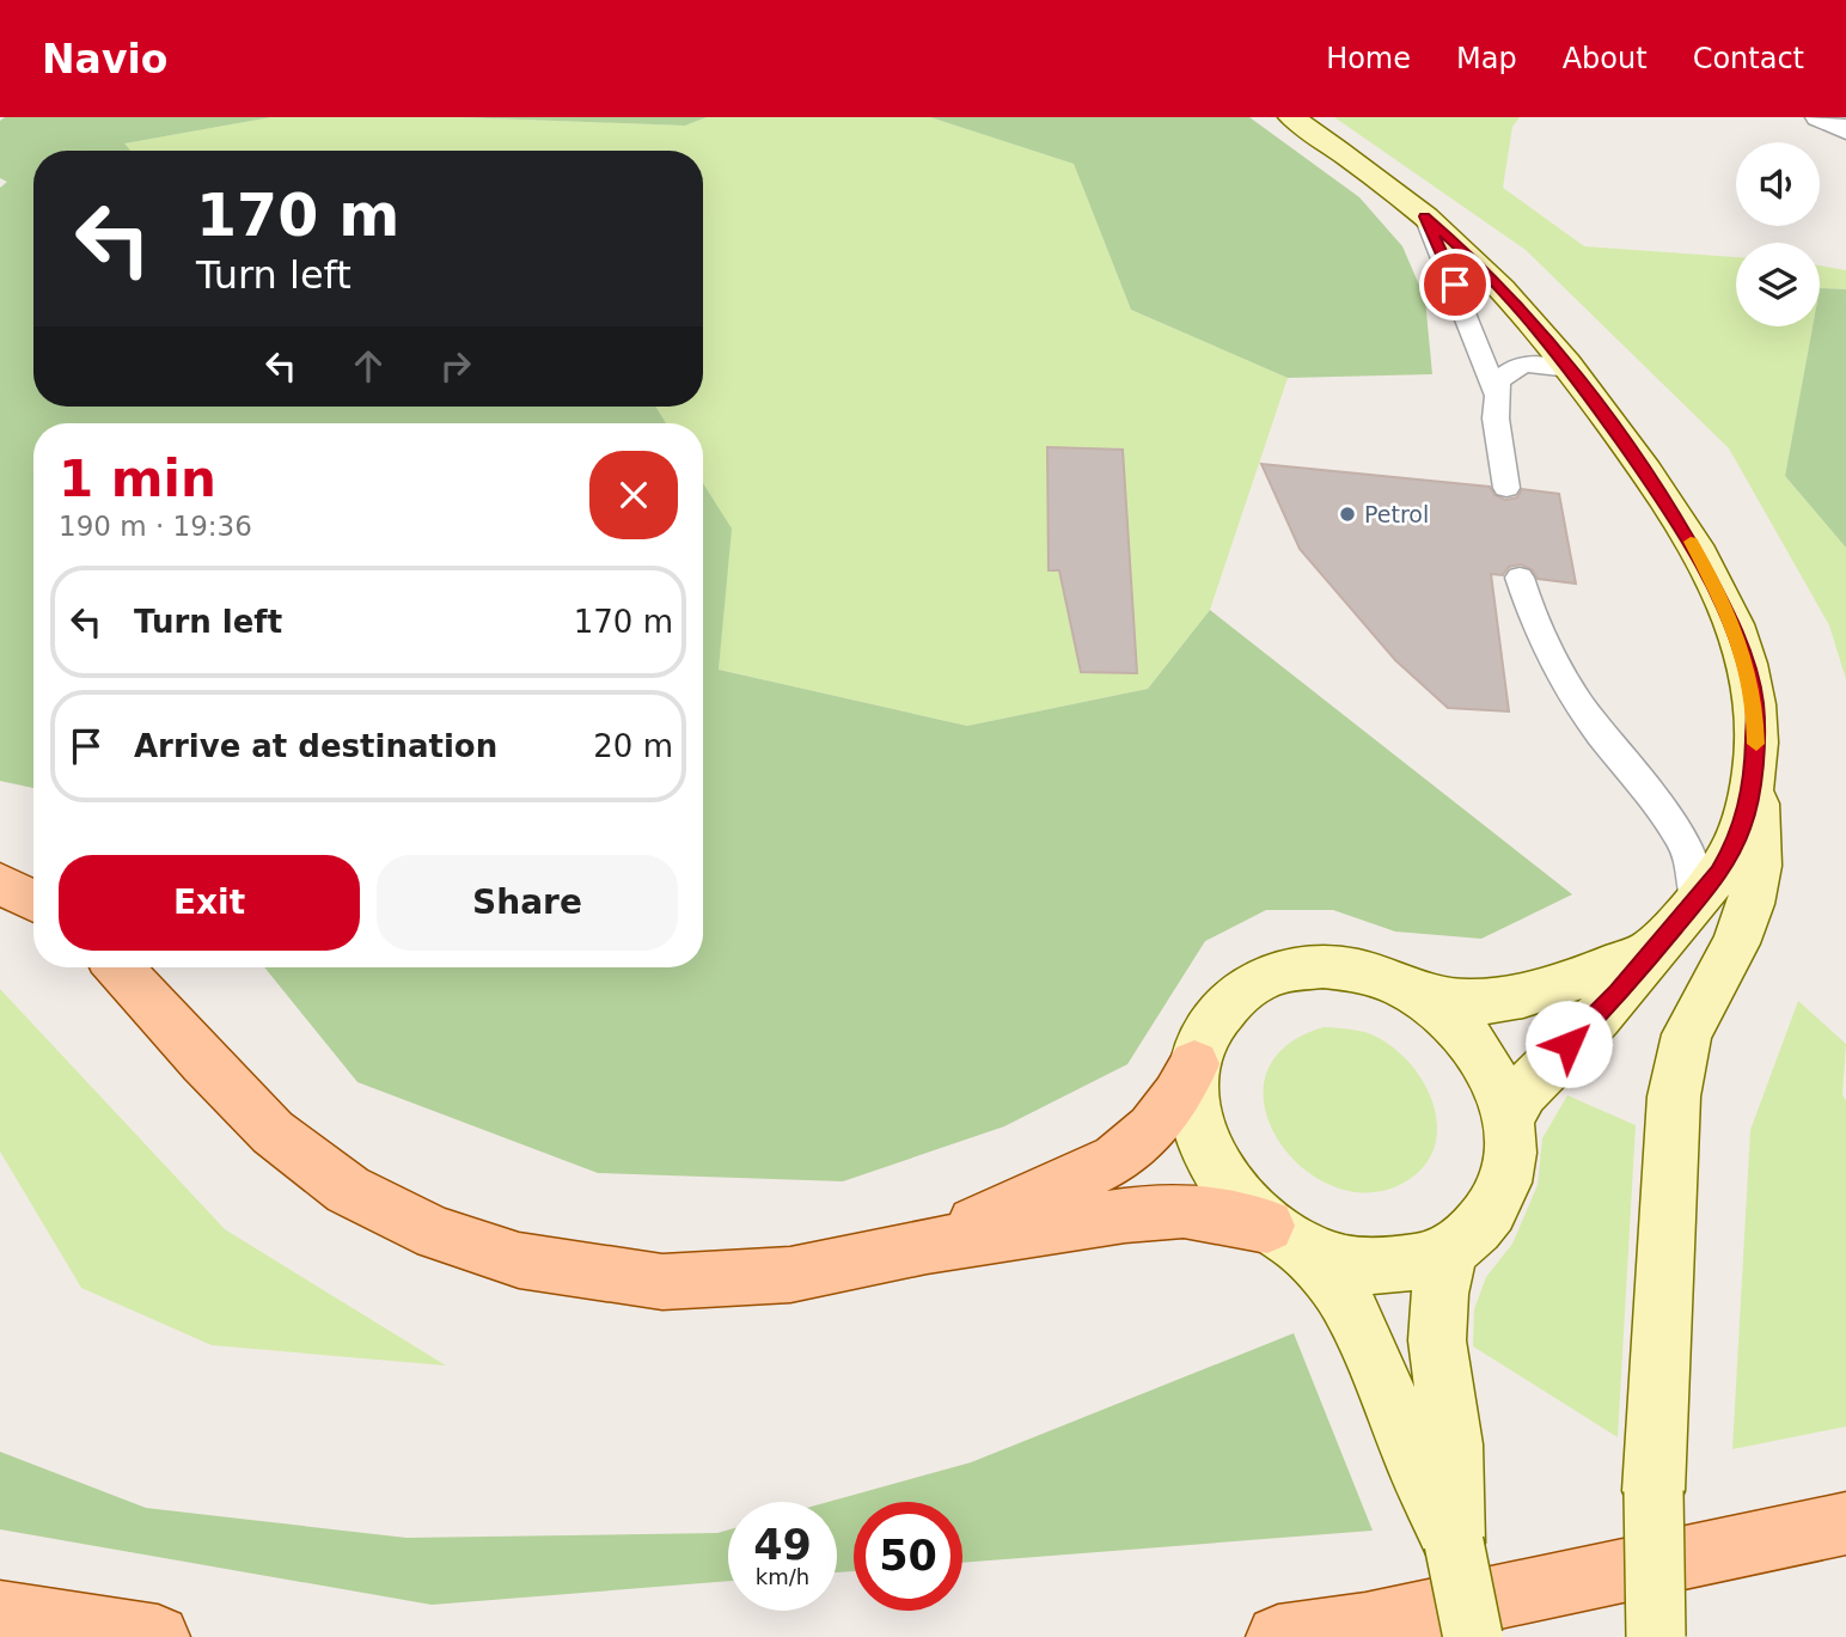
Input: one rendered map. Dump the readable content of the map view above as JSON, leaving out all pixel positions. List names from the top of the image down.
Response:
{
  "places": ["Petrol"],
  "page": {
    "header": "Navio",
    "nav": [
      "Home",
      "Map",
      "About",
      "Contact"
    ],
    "turn": ["170 m", "Turn left"],
    "heading": ["1 min", "190 m · 19:36"],
    "list": [
      {
        "name": "Turn left",
        "value": "170 m"
      },
      {
        "name": "Arrive at destination",
        "value": "20 m"
      }
    ],
    "buttons": ["Exit", "Share"],
    "speed": "49 km/h",
    "limit": "50"
  }
}
